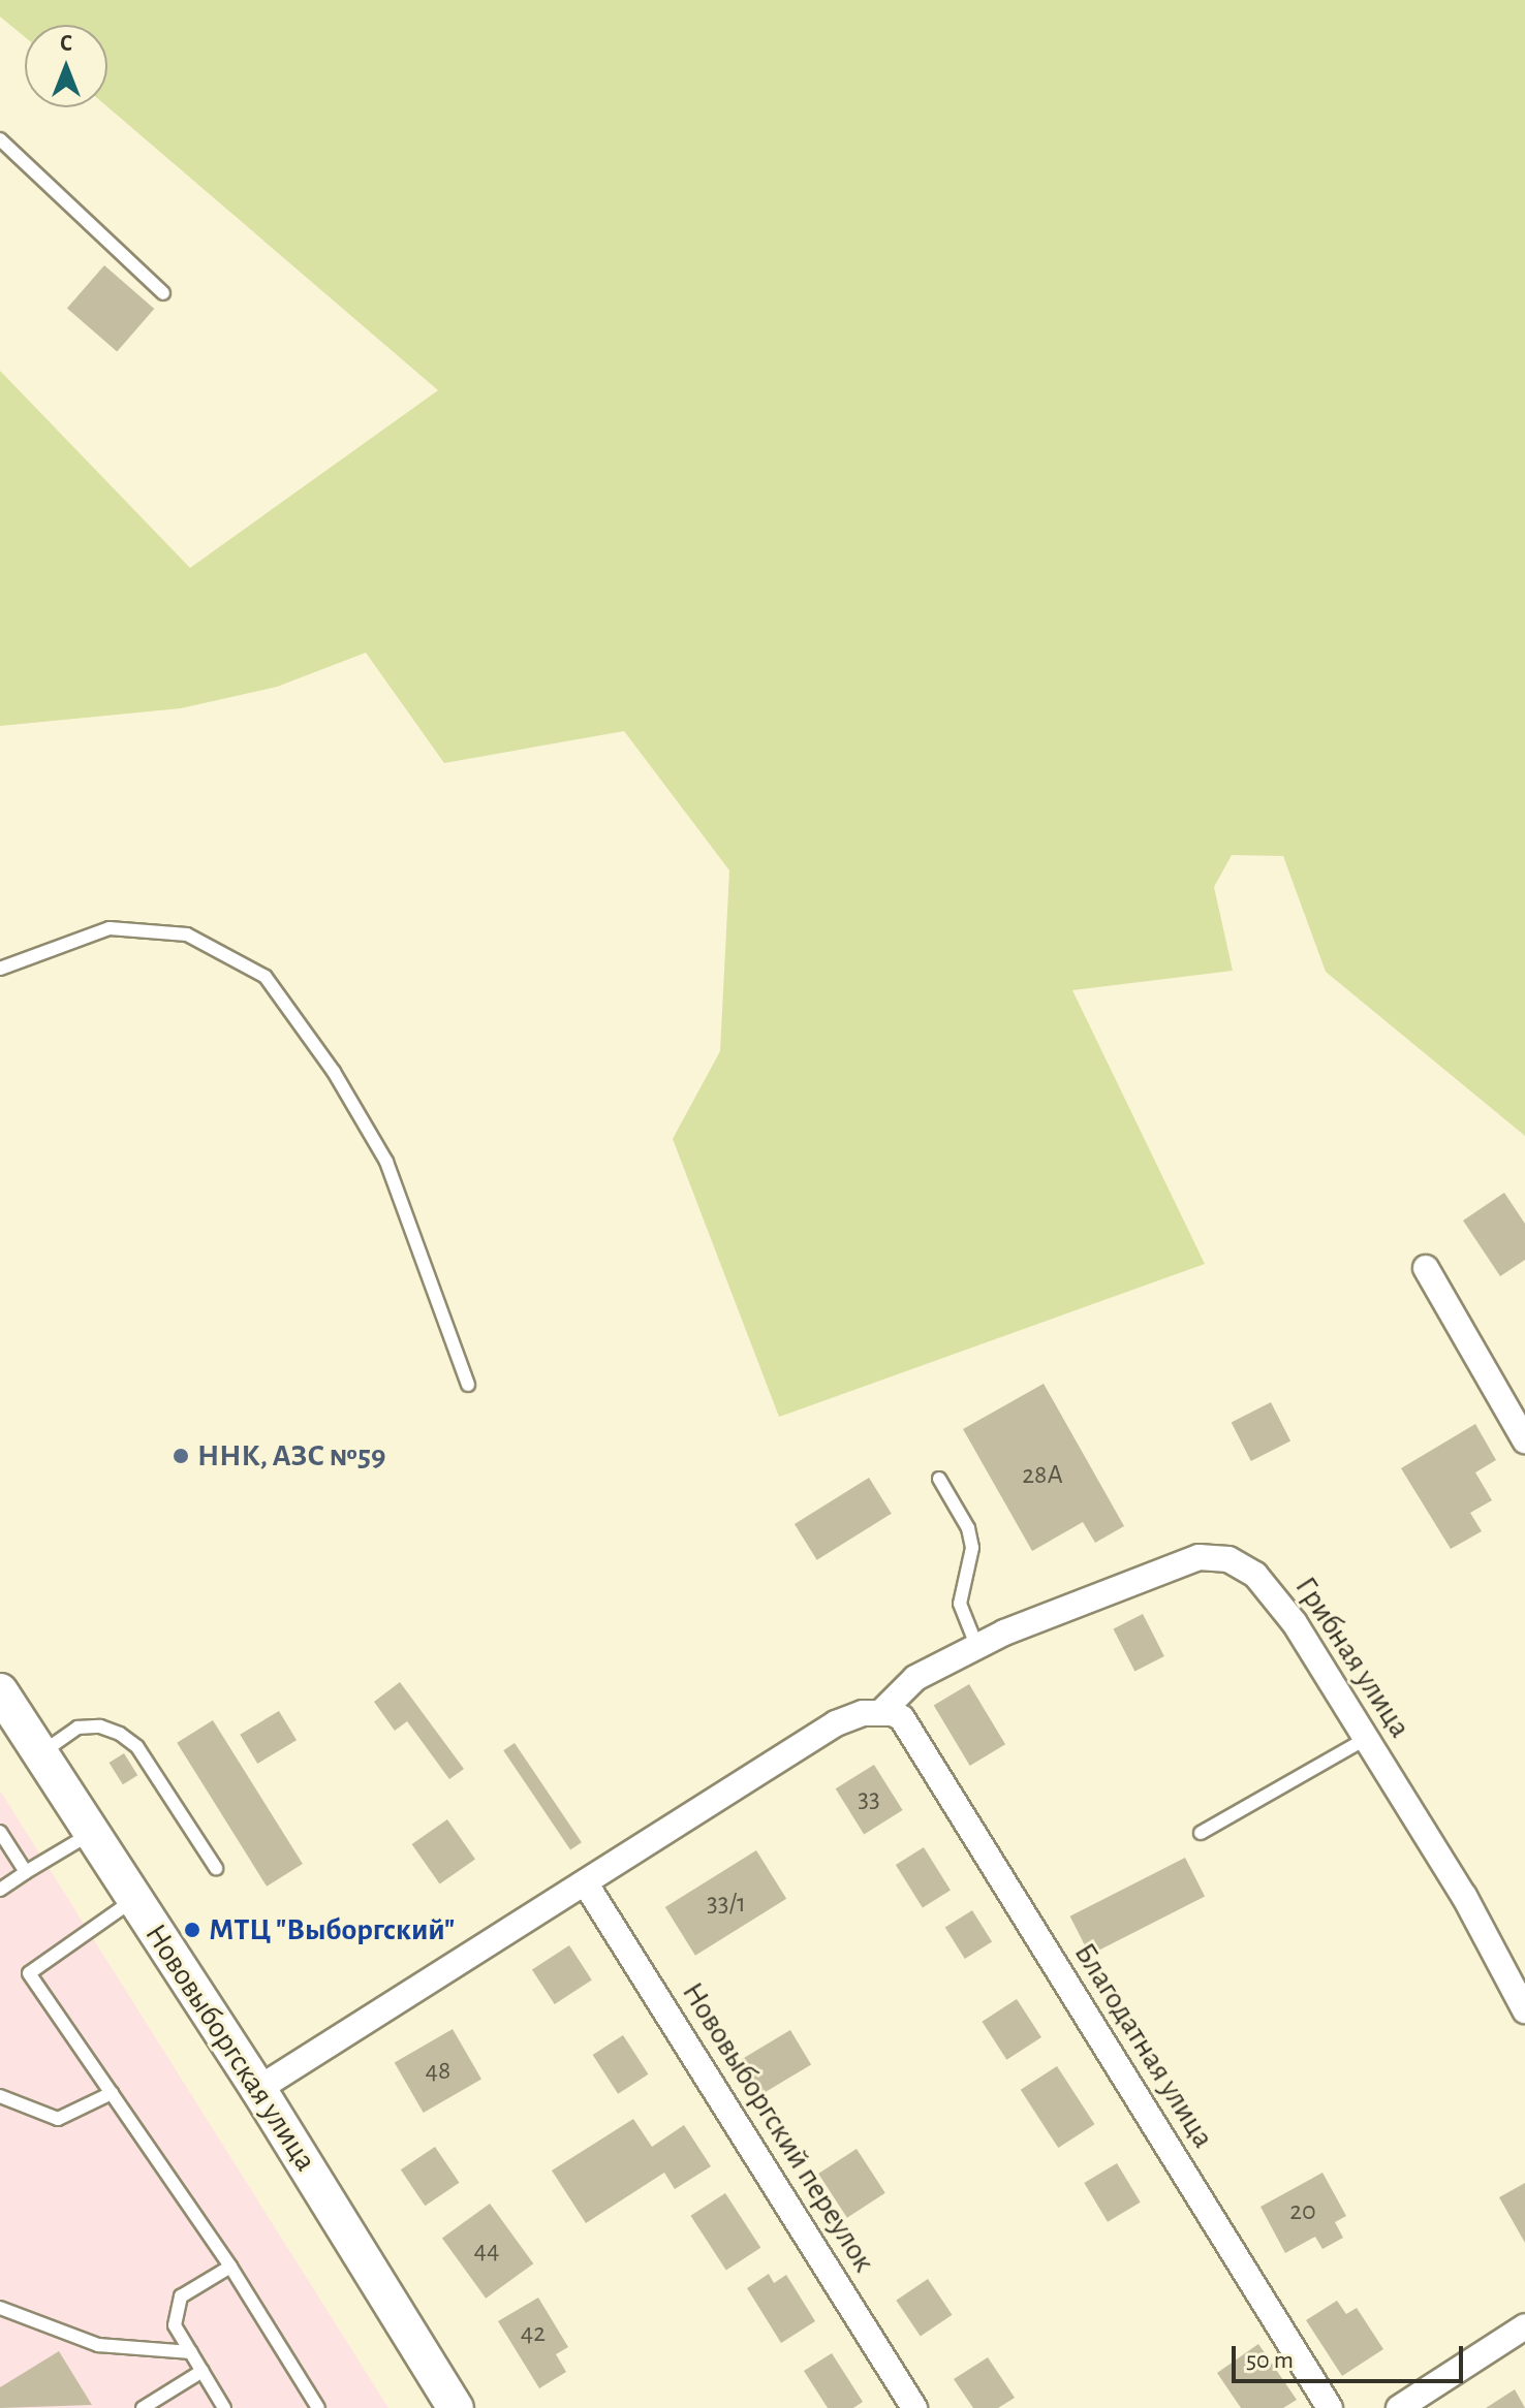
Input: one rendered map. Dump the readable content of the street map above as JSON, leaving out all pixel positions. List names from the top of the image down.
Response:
{
  "streets": {
    "street": [
      "Грибная улица",
      "Благодатная улица",
      "Нововыборгская улица",
      "Нововыборгский переулок"
    ]
  },
  "crossings": [
    ["Грибная улица", "Благодатная улица"]
  ],
  "places": ["ННК, АЗС №59", "МТЦ \"Выборгский\""],
  "house_numbers": [
    "28А",
    "33",
    "33/1",
    "48",
    "20",
    "44",
    "42"
  ],
  "scale_bar": "50 m",
  "north": "top"
}
